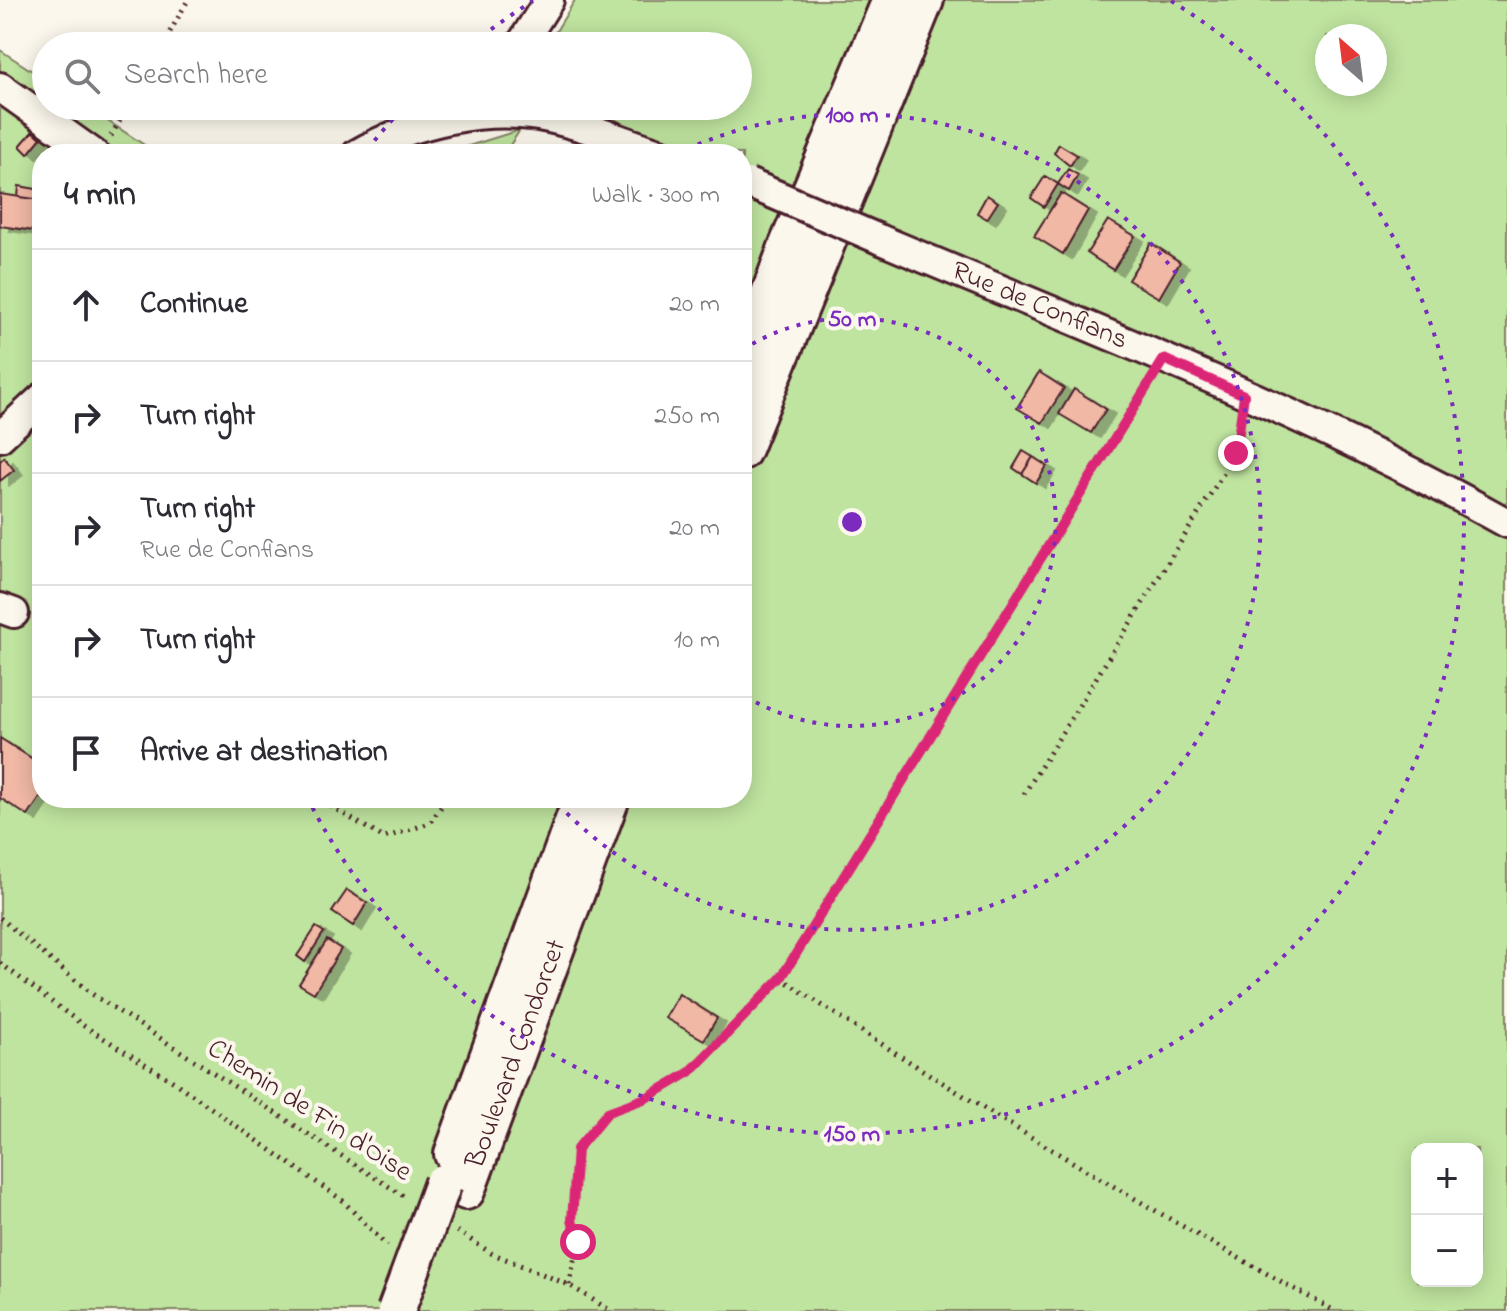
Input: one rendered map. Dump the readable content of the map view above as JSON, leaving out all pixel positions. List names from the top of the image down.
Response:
{
  "streets": {
    "main road": ["Boulevard Condorcet"],
    "street": ["Rue de Conflans"],
    "path": ["Chemin de Fin d'Oise"]
  },
  "north": "top left",
  "page": {
    "search": "Search here",
    "heading": ["4 min", "Walk · 300 m"],
    "list": [
      ["Continue", "20 m"],
      ["Turn right", "250 m"],
      ["Turn right", "Rue de Conflans", "20 m"],
      ["Turn right", "10 m"],
      "Arrive at destination"
    ],
    "map_buttons": ["+", "−"]
  },
  "rings": ["100 m", "50 m", "150 m"]
}
